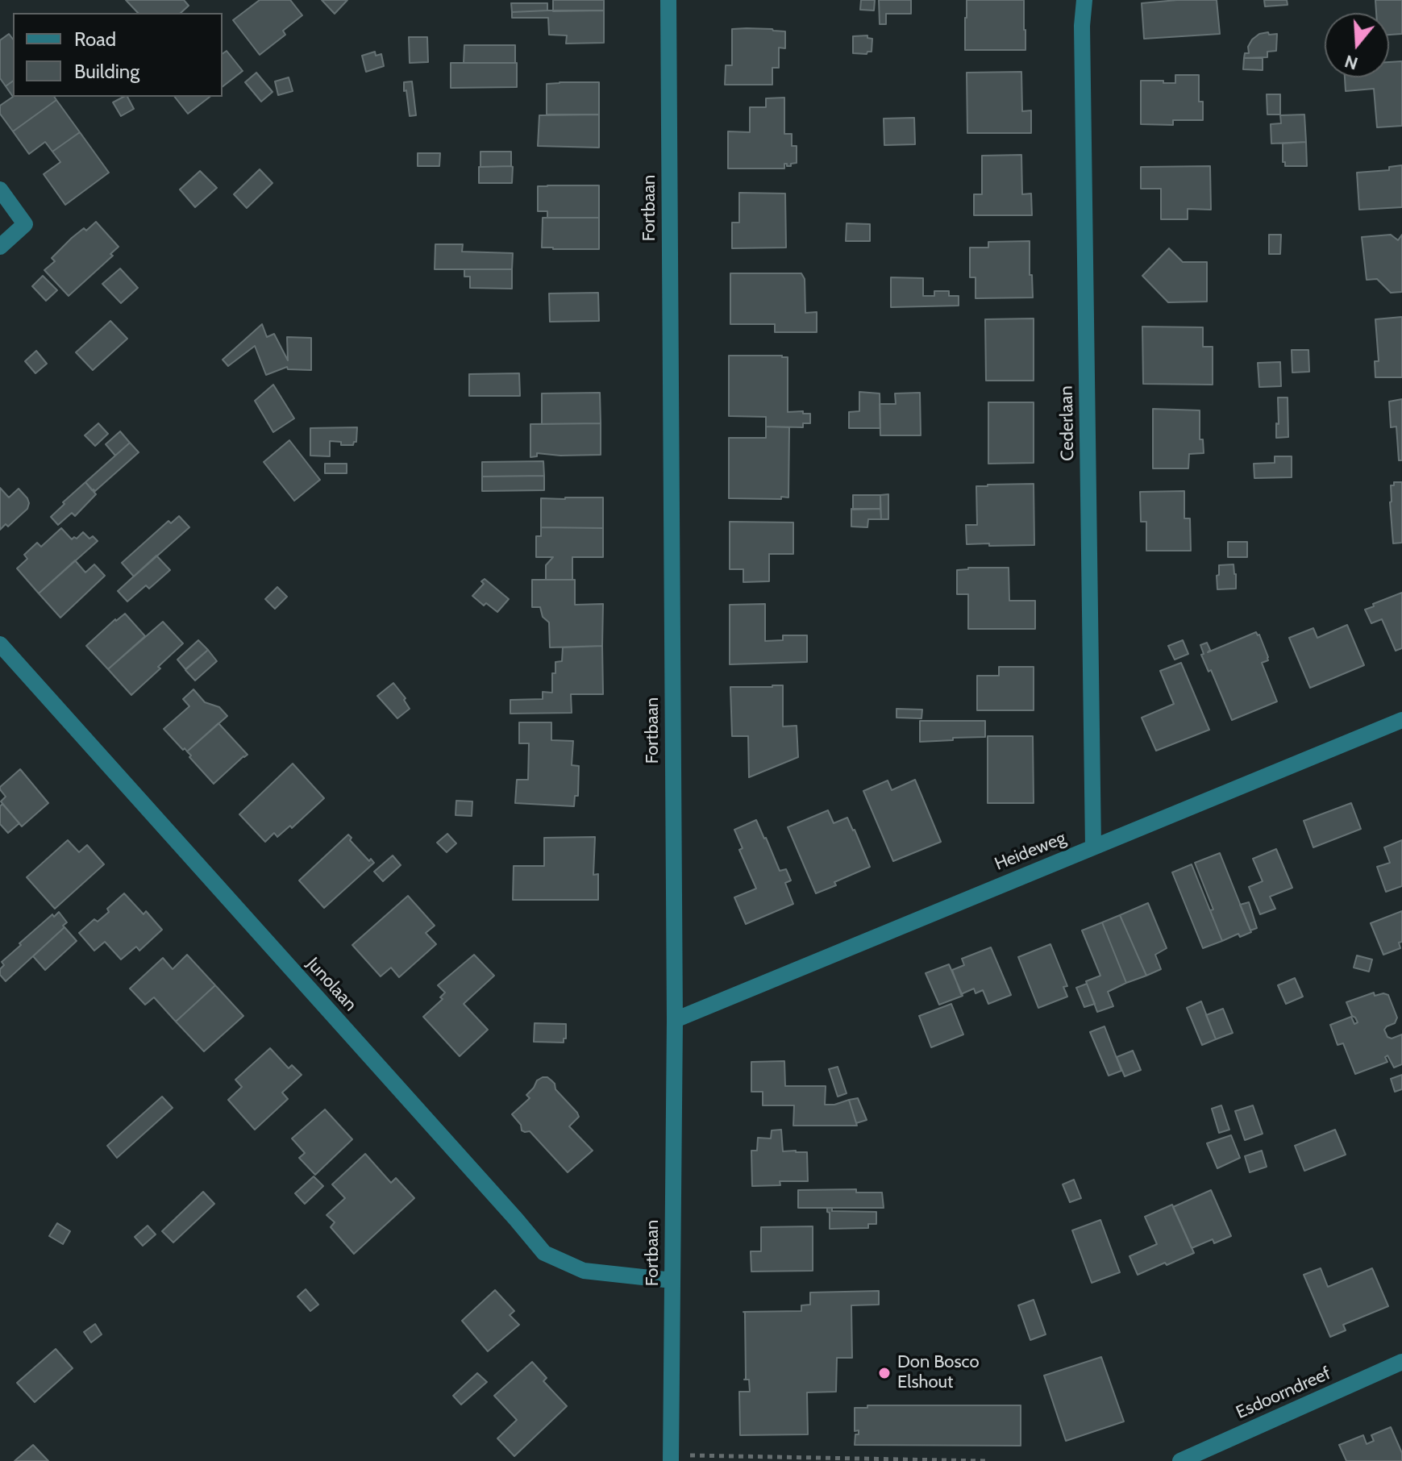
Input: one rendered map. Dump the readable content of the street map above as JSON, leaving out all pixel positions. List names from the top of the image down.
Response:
{
  "streets": {
    "street": [
      "Fortbaan",
      "Cederlaan",
      "Heideweg",
      "Junolaan",
      "Esdoorndreef"
    ]
  },
  "crossings": [
    ["Fortbaan", "Heideweg"],
    ["Fortbaan", "Junolaan"],
    ["Cederlaan", "Heideweg"]
  ],
  "places": ["Don Bosco Elshout"],
  "legend": ["Road", "Building"],
  "north": "bottom"
}
